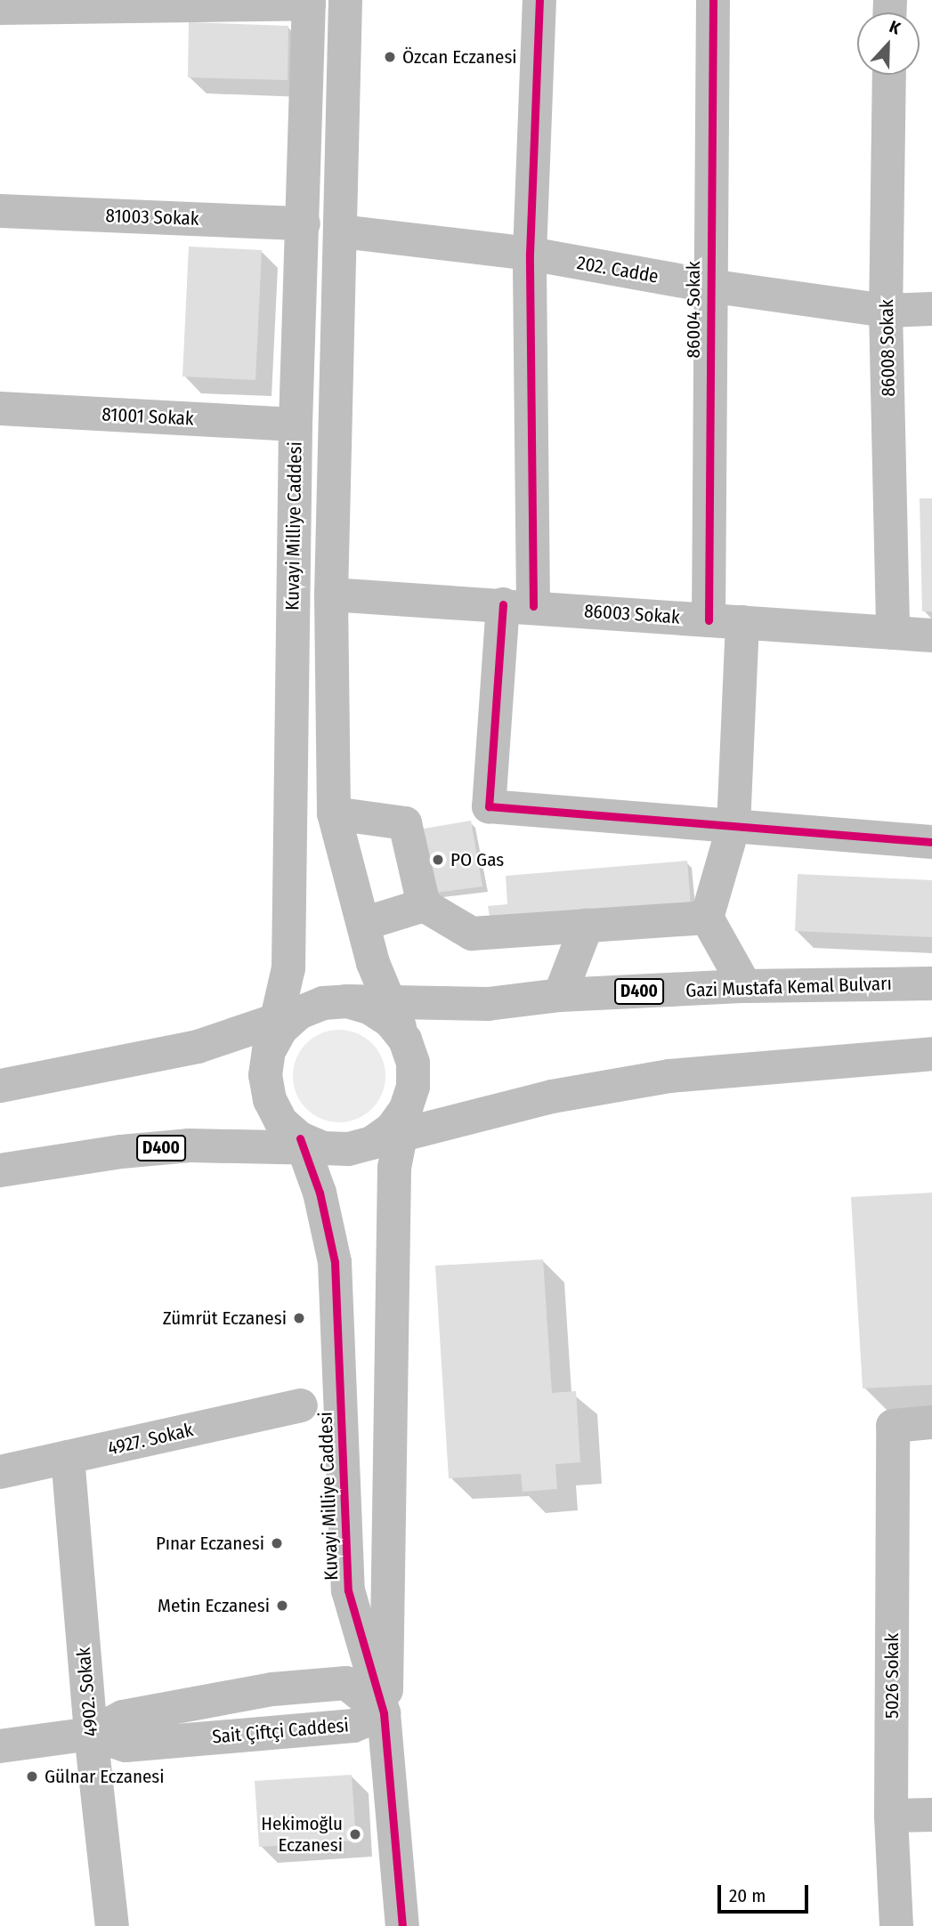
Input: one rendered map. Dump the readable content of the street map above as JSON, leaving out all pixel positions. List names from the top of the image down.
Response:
{
  "streets": {
    "main road": [
      "81003 Sokak",
      "202. Cadde",
      "86004 Sokak",
      "86008 Sokak",
      "81001 Sokak",
      "Kuvayi Milliye Caddesi",
      "86003 Sokak",
      "Gazi Mustafa Kemal Bulvarı",
      "D400",
      "4927. Sokak",
      "5026 Sokak",
      "4902. Sokak",
      "Sait Çiftçi Caddesi"
    ]
  },
  "crossings": [
    ["81003 Sokak", "Kuvayi Milliye Caddesi"],
    ["202. Cadde", "86004 Sokak"],
    ["202. Cadde", "86008 Sokak"],
    ["202. Cadde", "Kuvayi Milliye Caddesi"],
    ["86004 Sokak", "86003 Sokak"],
    ["86008 Sokak", "86003 Sokak"],
    ["81001 Sokak", "Kuvayi Milliye Caddesi"],
    ["Kuvayi Milliye Caddesi", "86003 Sokak"],
    ["Kuvayi Milliye Caddesi", "Gazi Mustafa Kemal Bulvarı"],
    ["Kuvayi Milliye Caddesi", "D400"],
    ["Kuvayi Milliye Caddesi", "Sait Çiftçi Caddesi"],
    ["Gazi Mustafa Kemal Bulvarı", "D400"],
    ["4927. Sokak", "4902. Sokak"],
    ["4902. Sokak", "Sait Çiftçi Caddesi"]
  ],
  "places": [
    "Özcan Eczanesi",
    "PO Gas",
    "Zümrüt Eczanesi",
    "Pınar Eczanesi",
    "Metin Eczanesi",
    "Gülnar Eczanesi",
    "Hekimoğlu Eczanesi"
  ],
  "scale_bar": "20 m",
  "north": "top"
}
